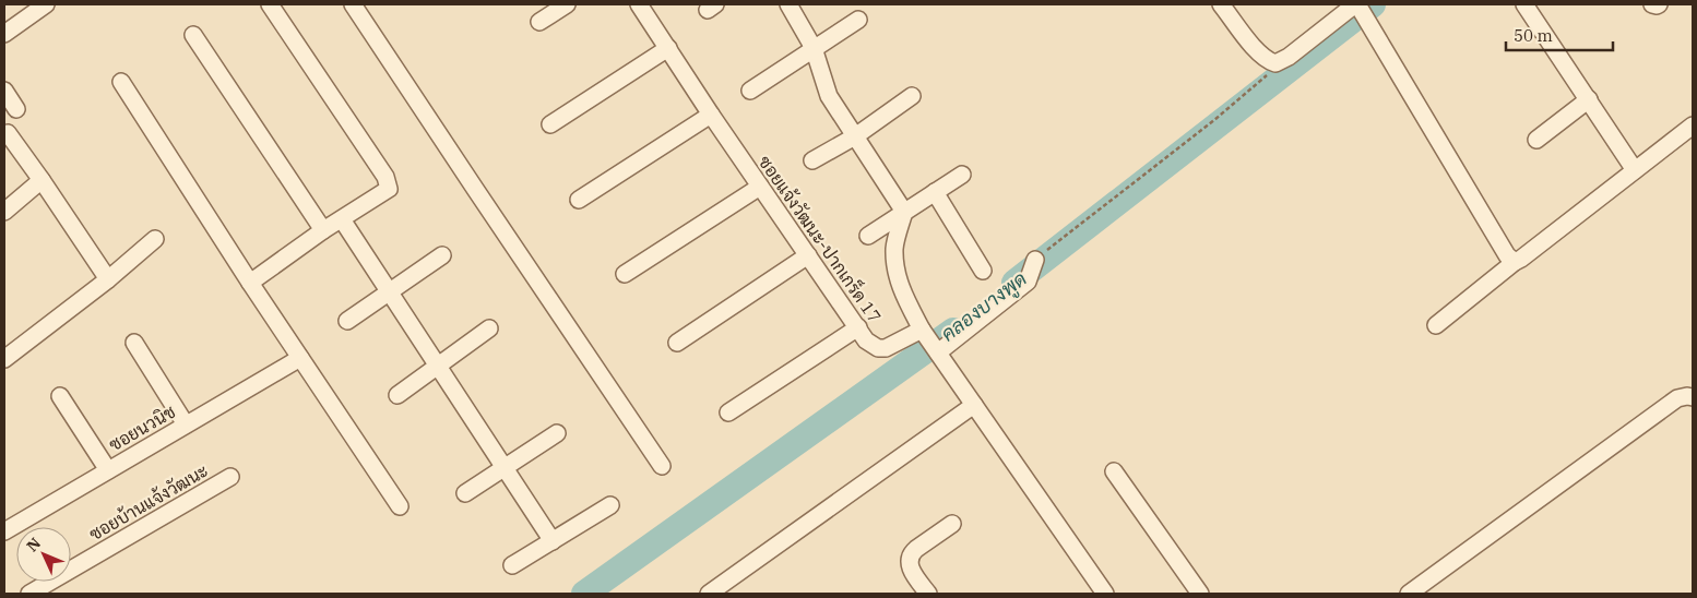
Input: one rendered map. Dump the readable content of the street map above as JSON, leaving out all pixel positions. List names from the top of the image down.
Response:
{
  "streets": {
    "street": ["ซอยแจ้งวัฒนะ-ปากเกร็ด 17", "ซอยนวนิช", "ซอยบ้านแจ้งวัฒนะ"]
  },
  "water": ["คลองบางพูด"],
  "scale_bar": "50 m",
  "north": "top left"
}
